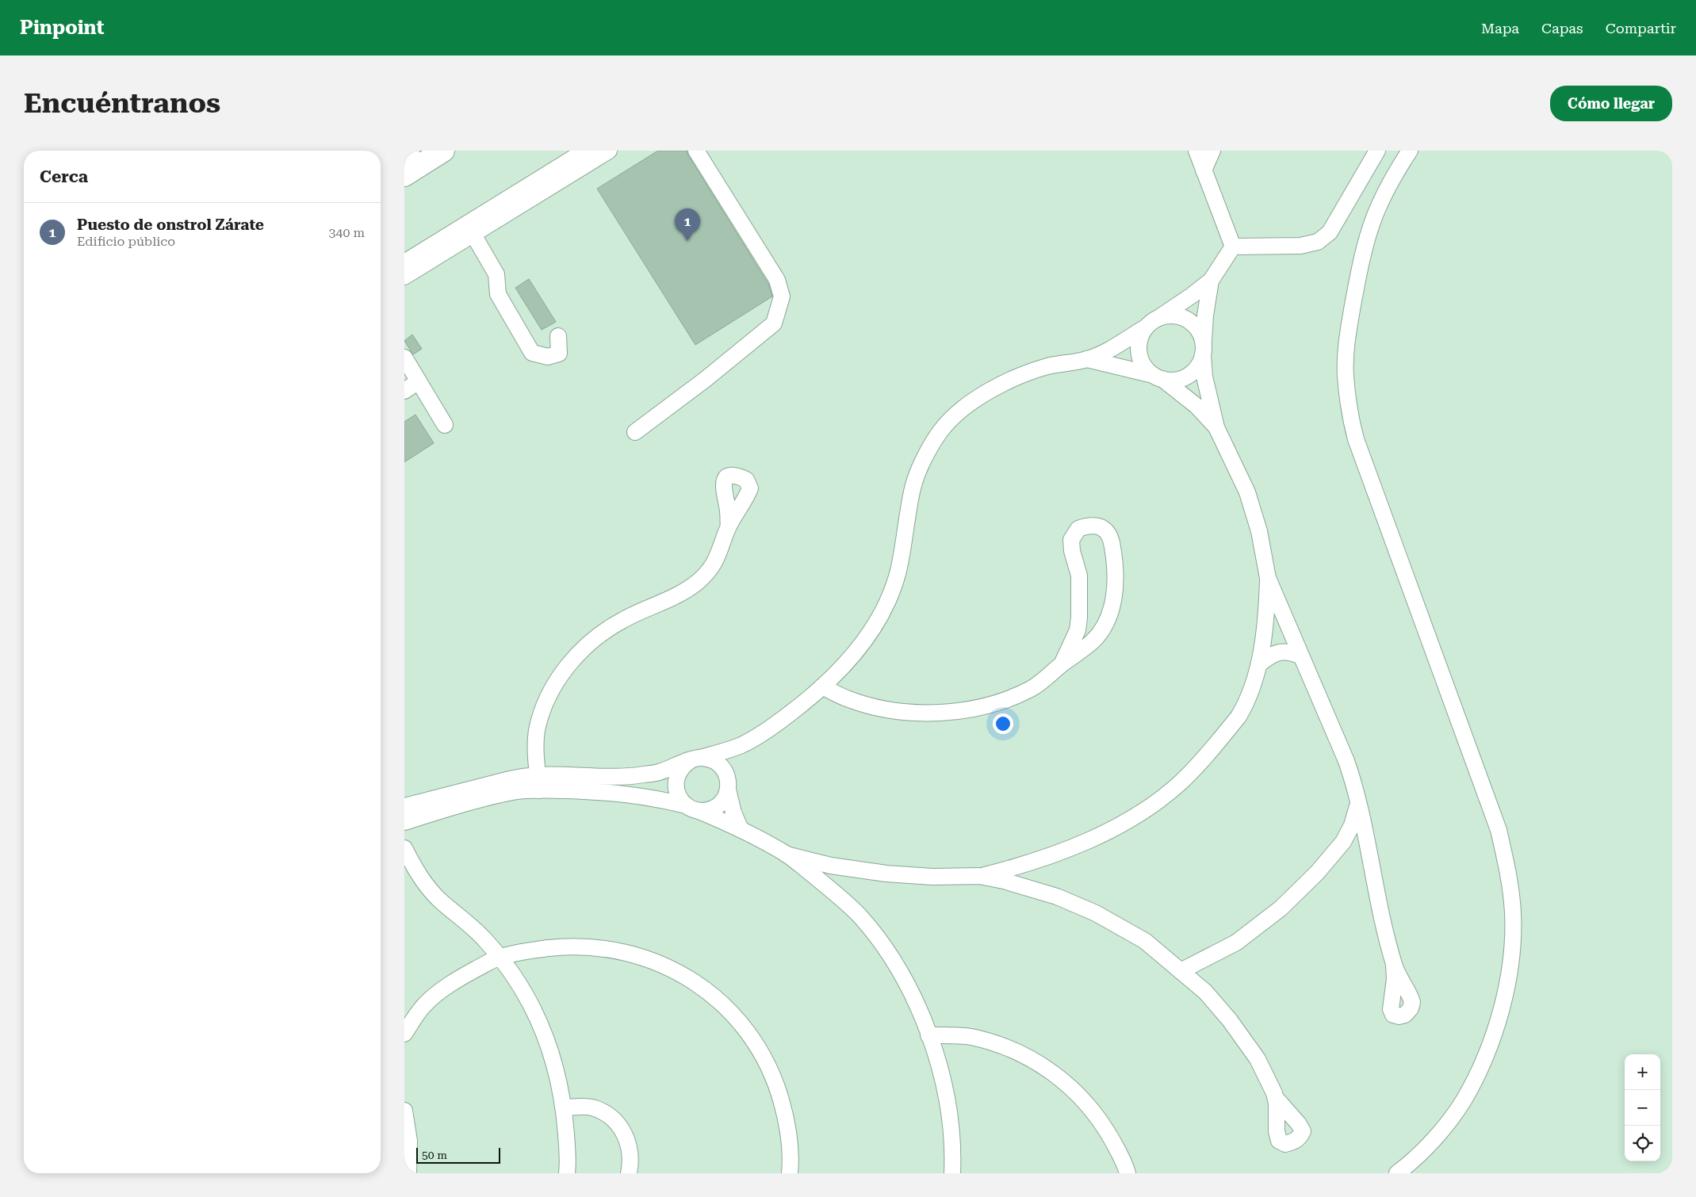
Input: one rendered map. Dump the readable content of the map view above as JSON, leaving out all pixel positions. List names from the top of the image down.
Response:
{
  "scale_bar": "50 m",
  "page": {
    "header": "Pinpoint",
    "nav": ["Mapa", "Capas", "Compartir"],
    "buttons": "Cómo llegar",
    "title": "Encuéntranos",
    "heading": "Cerca",
    "list": [
      {
        "mark": "1",
        "name": "Puesto de onstrol Zárate",
        "note": "Edificio público",
        "value": "340 m"
      }
    ],
    "pins": "1",
    "map_buttons": ["+", "−"],
    "scale": "50 m"
  }
}
